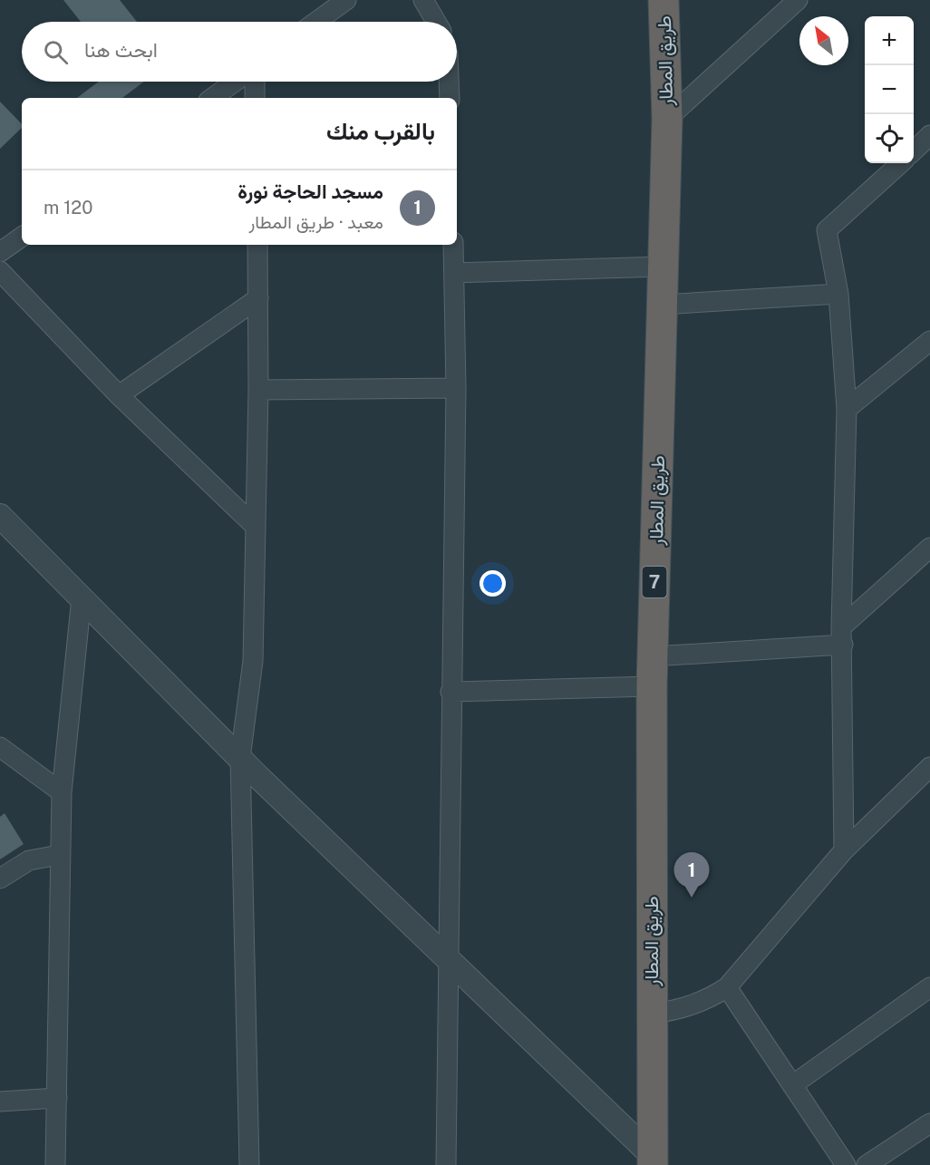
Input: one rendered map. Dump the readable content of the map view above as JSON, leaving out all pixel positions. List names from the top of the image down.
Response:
{
  "streets": {
    "highway": ["طريق المطار", "7"]
  },
  "north": "top left",
  "page": {
    "map_buttons": ["+", "−"],
    "search": "ابحث هنا",
    "heading": "بالقرب منك",
    "list": [
      {
        "mark": "1",
        "name": "مسجد الحاجة نورة",
        "note": "معبد · طريق المطار",
        "value": "120 m"
      }
    ],
    "pins": "1"
  }
}
